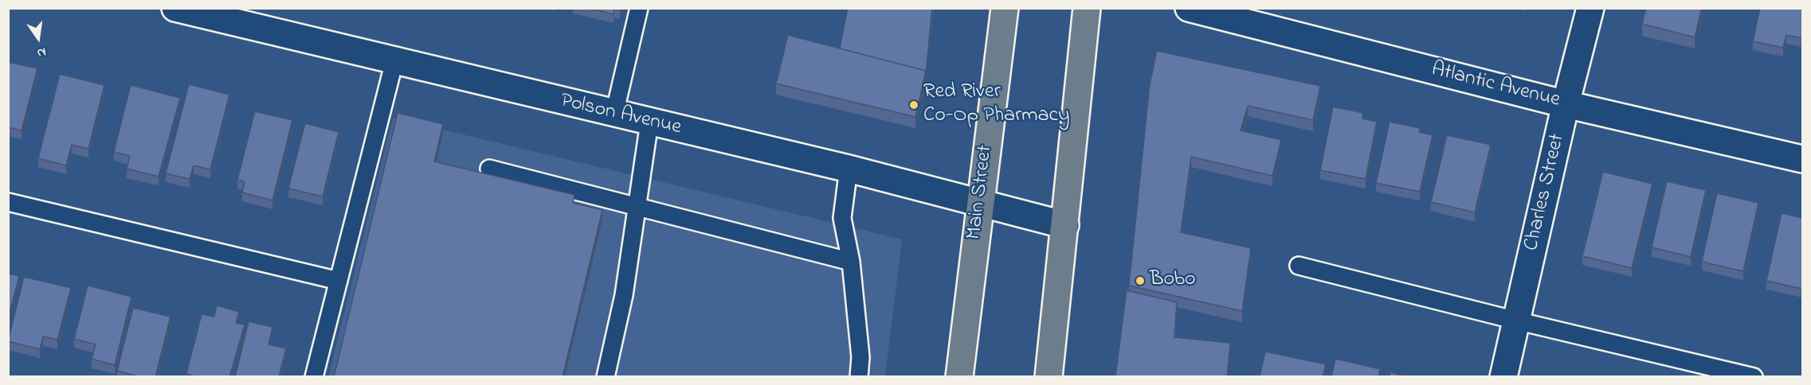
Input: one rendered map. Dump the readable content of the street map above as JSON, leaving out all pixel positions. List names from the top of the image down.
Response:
{
  "streets": {
    "main road": ["Main Street"],
    "street": ["Atlantic Avenue", "Polson Avenue", "Charles Street"]
  },
  "crossings": [
    ["Atlantic Avenue", "Charles Street"],
    ["Polson Avenue", "Main Street"]
  ],
  "places": ["Red River Co-Op Pharmacy", "Bobo"],
  "north": "bottom"
}
